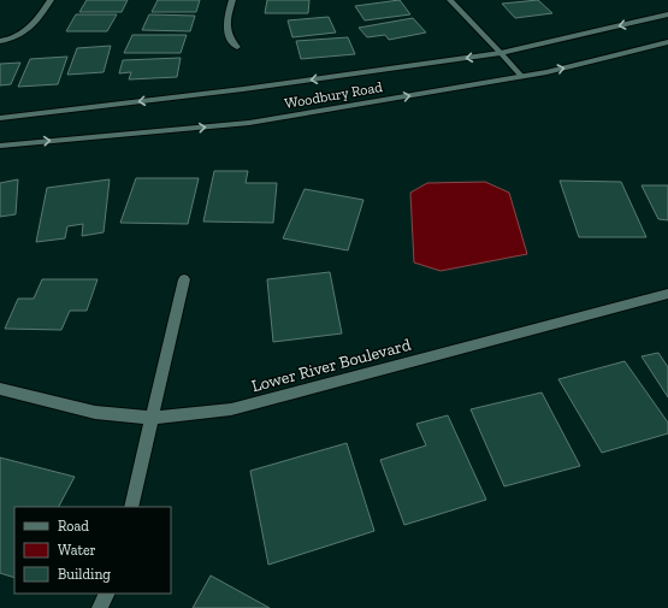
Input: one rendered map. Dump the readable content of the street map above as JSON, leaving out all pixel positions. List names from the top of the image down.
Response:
{
  "streets": {
    "street": ["Woodbury Road", "Lower River Boulevard"]
  },
  "legend": ["Road", "Water", "Building"]
}
